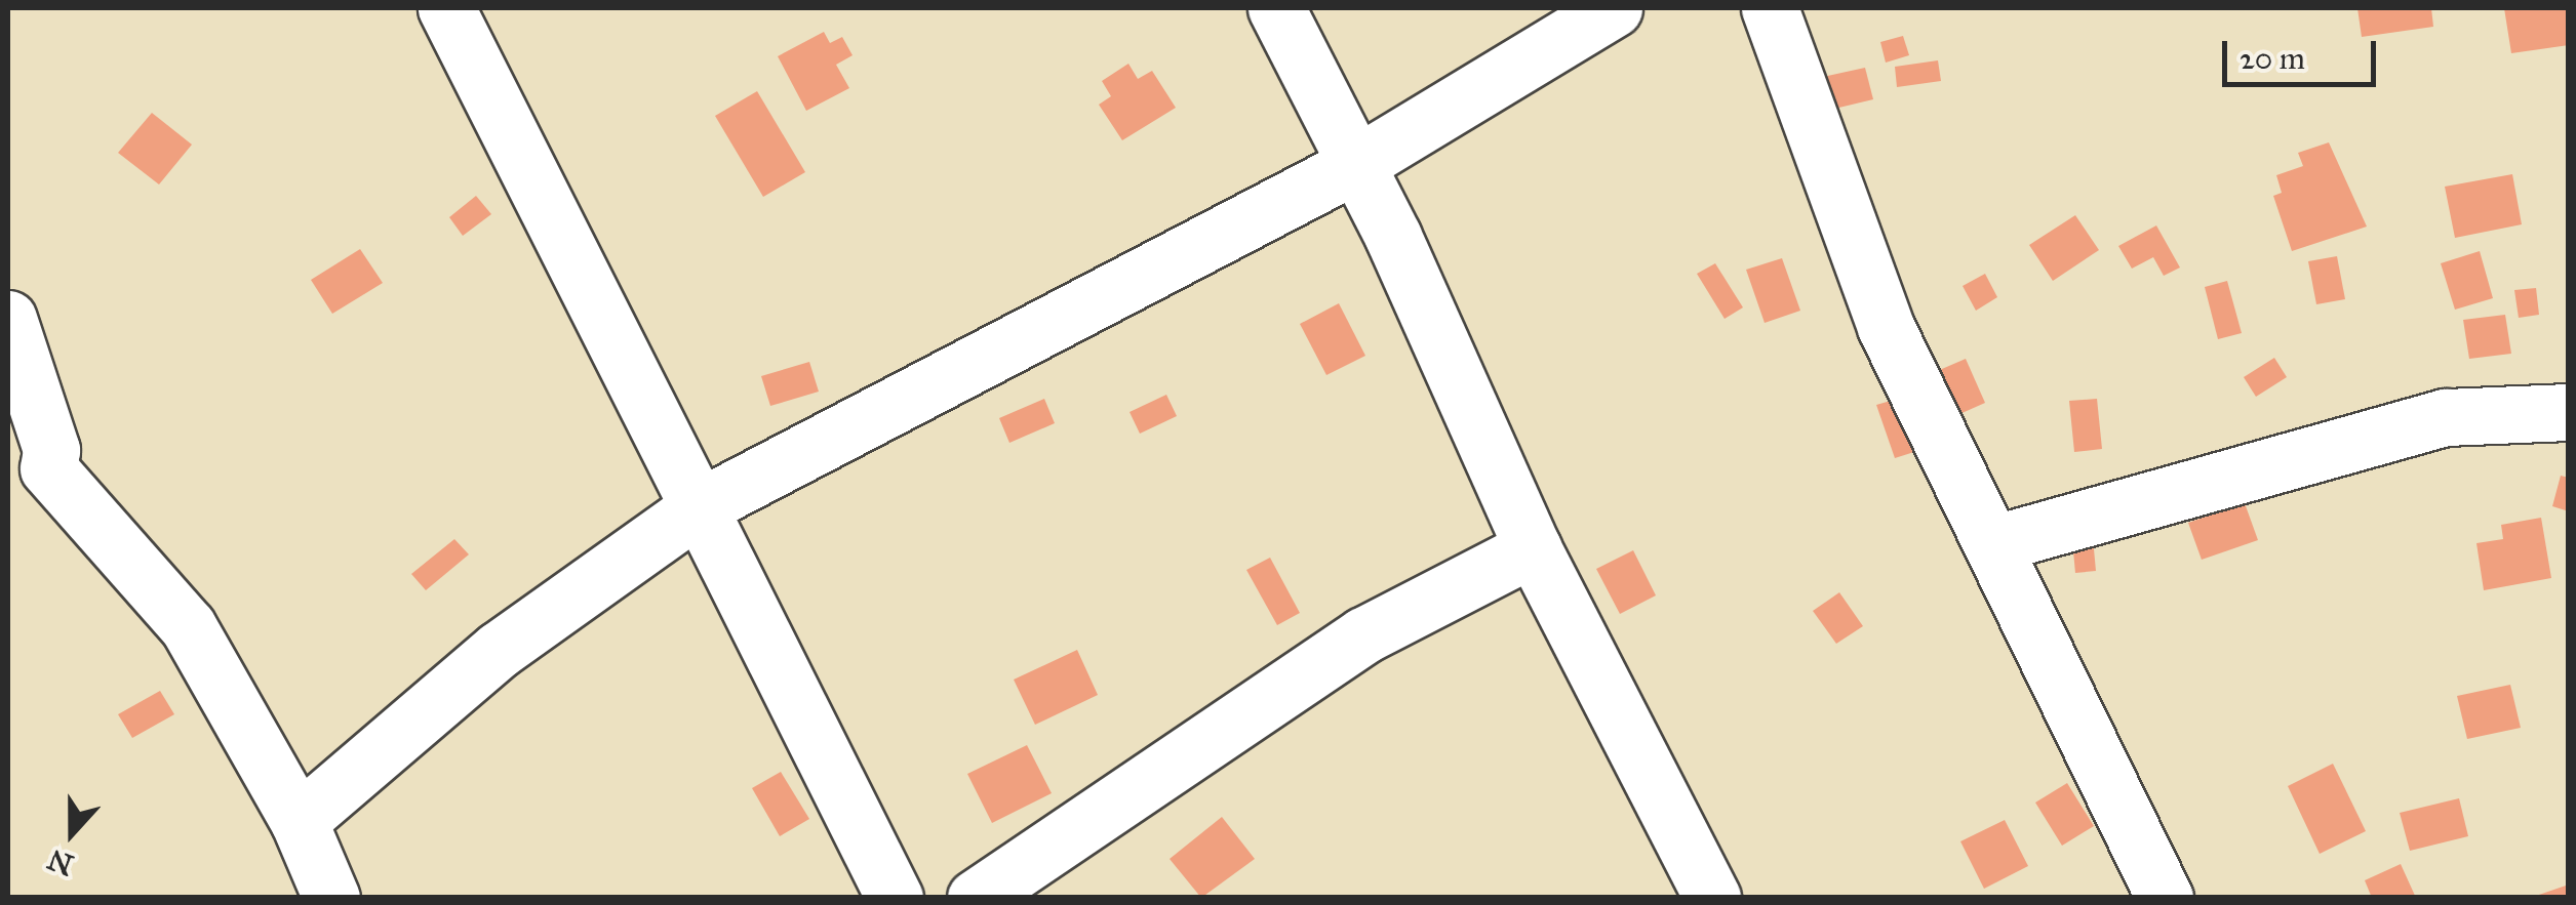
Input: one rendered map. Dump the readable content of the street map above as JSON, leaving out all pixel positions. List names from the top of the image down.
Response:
{
  "scale_bar": "20 m",
  "north": "bottom"
}
